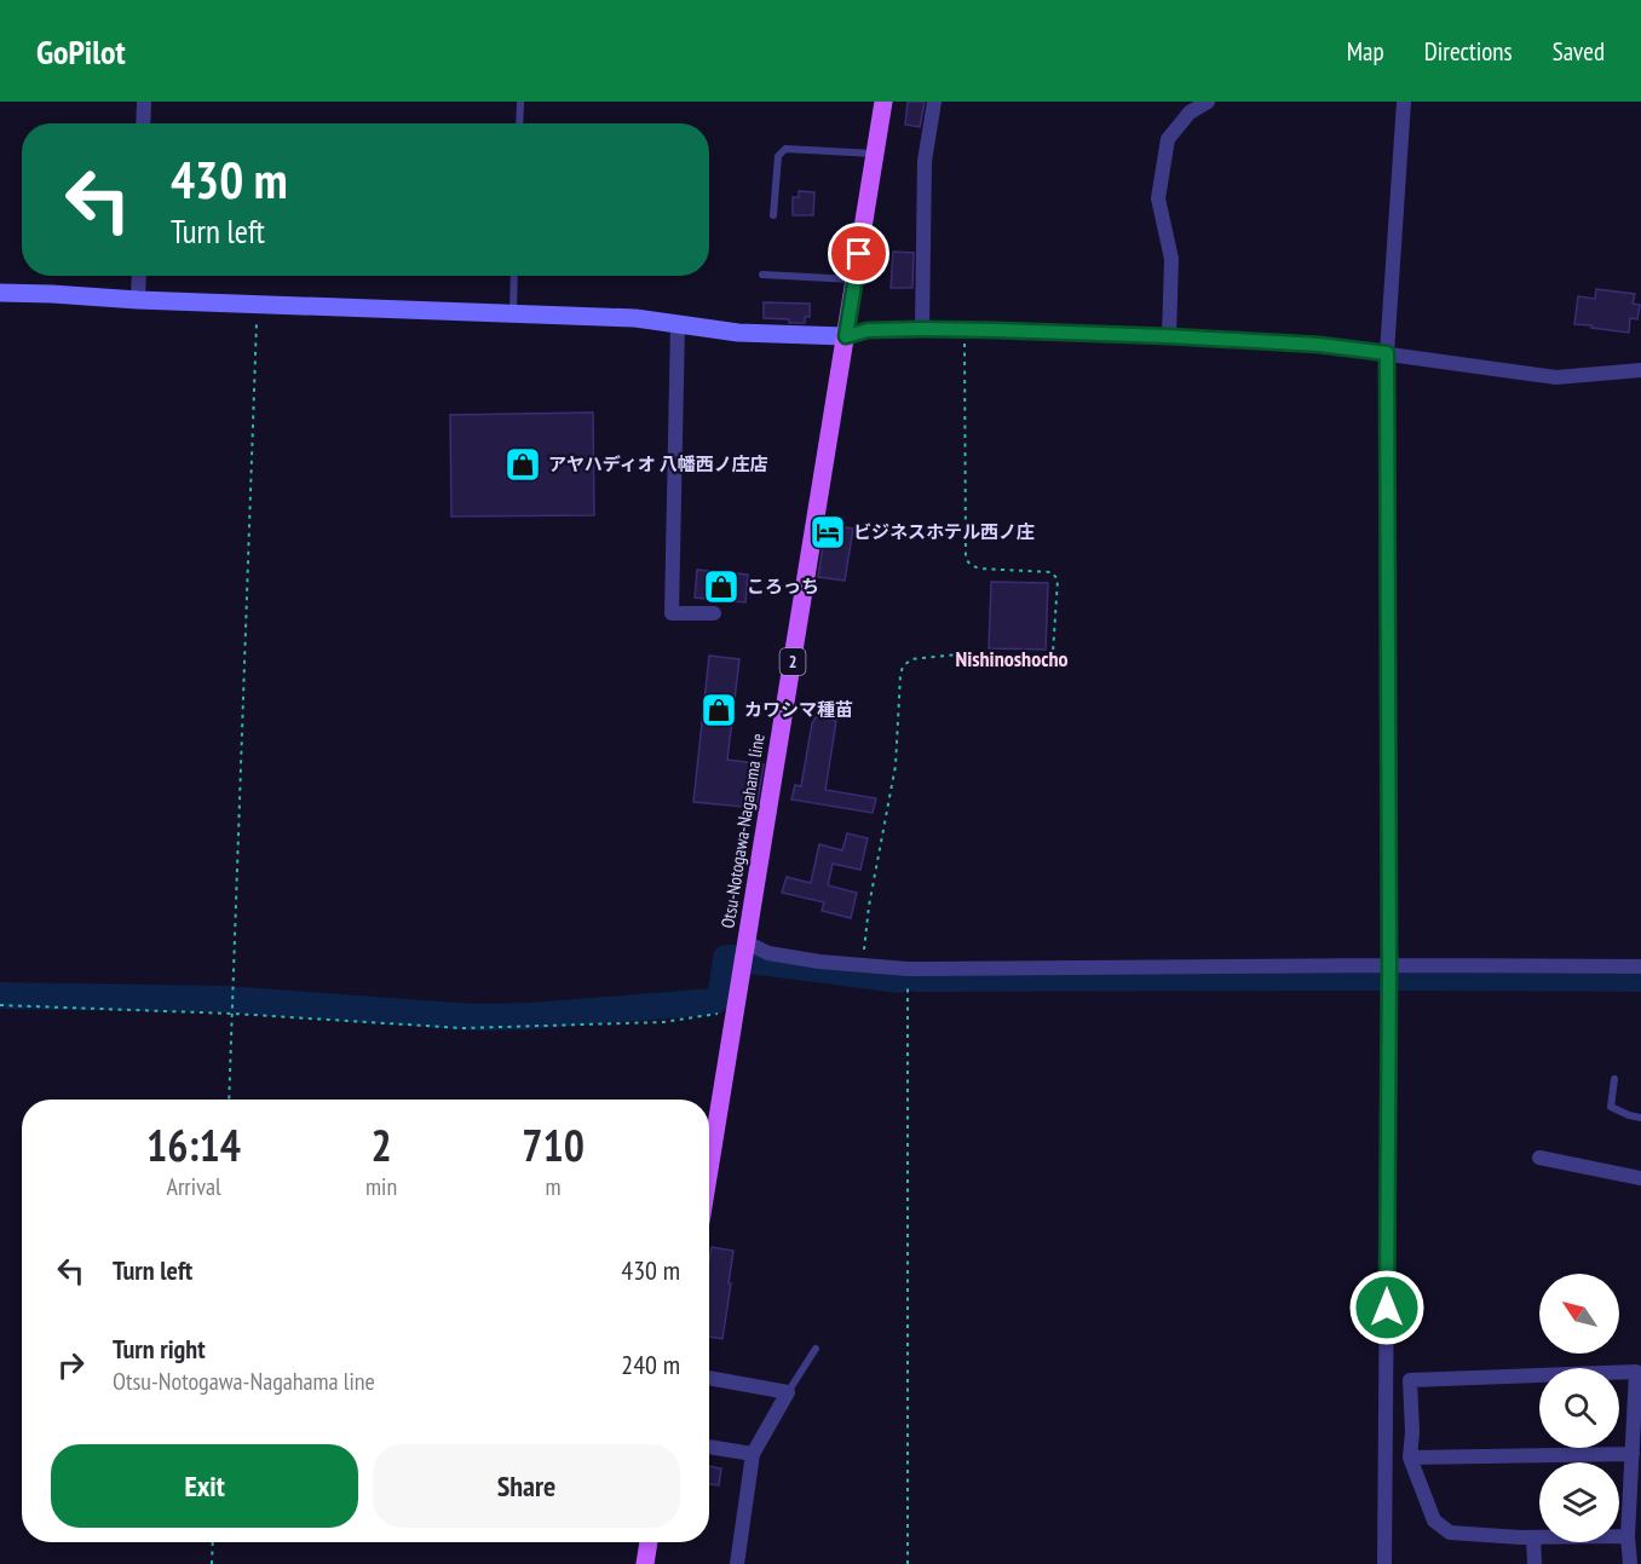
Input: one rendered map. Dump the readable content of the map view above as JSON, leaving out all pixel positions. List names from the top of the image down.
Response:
{
  "streets": {
    "main road": ["2", "Otsu-Notogawa-Nagahama line"]
  },
  "districts": ["Nishinoshocho"],
  "places": {
    "shop": ["アヤハディオ 八幡西ノ庄店", "ころっち", "カワシマ種苗"],
    "hotel": ["ビジネスホテル西ノ庄"]
  },
  "north": "top left",
  "page": {
    "header": "GoPilot",
    "nav": ["Map", "Directions", "Saved"],
    "turn": ["430 m", "Turn left"],
    "eta": [
      "16:14",
      "Arrival",
      "2",
      "min",
      "710",
      "m"
    ],
    "list": [
      {
        "name": "Turn left",
        "value": "430 m"
      },
      {
        "name": "Turn right",
        "note": "Otsu-Notogawa-Nagahama line",
        "value": "240 m"
      }
    ],
    "buttons": ["Exit", "Share"]
  }
}
